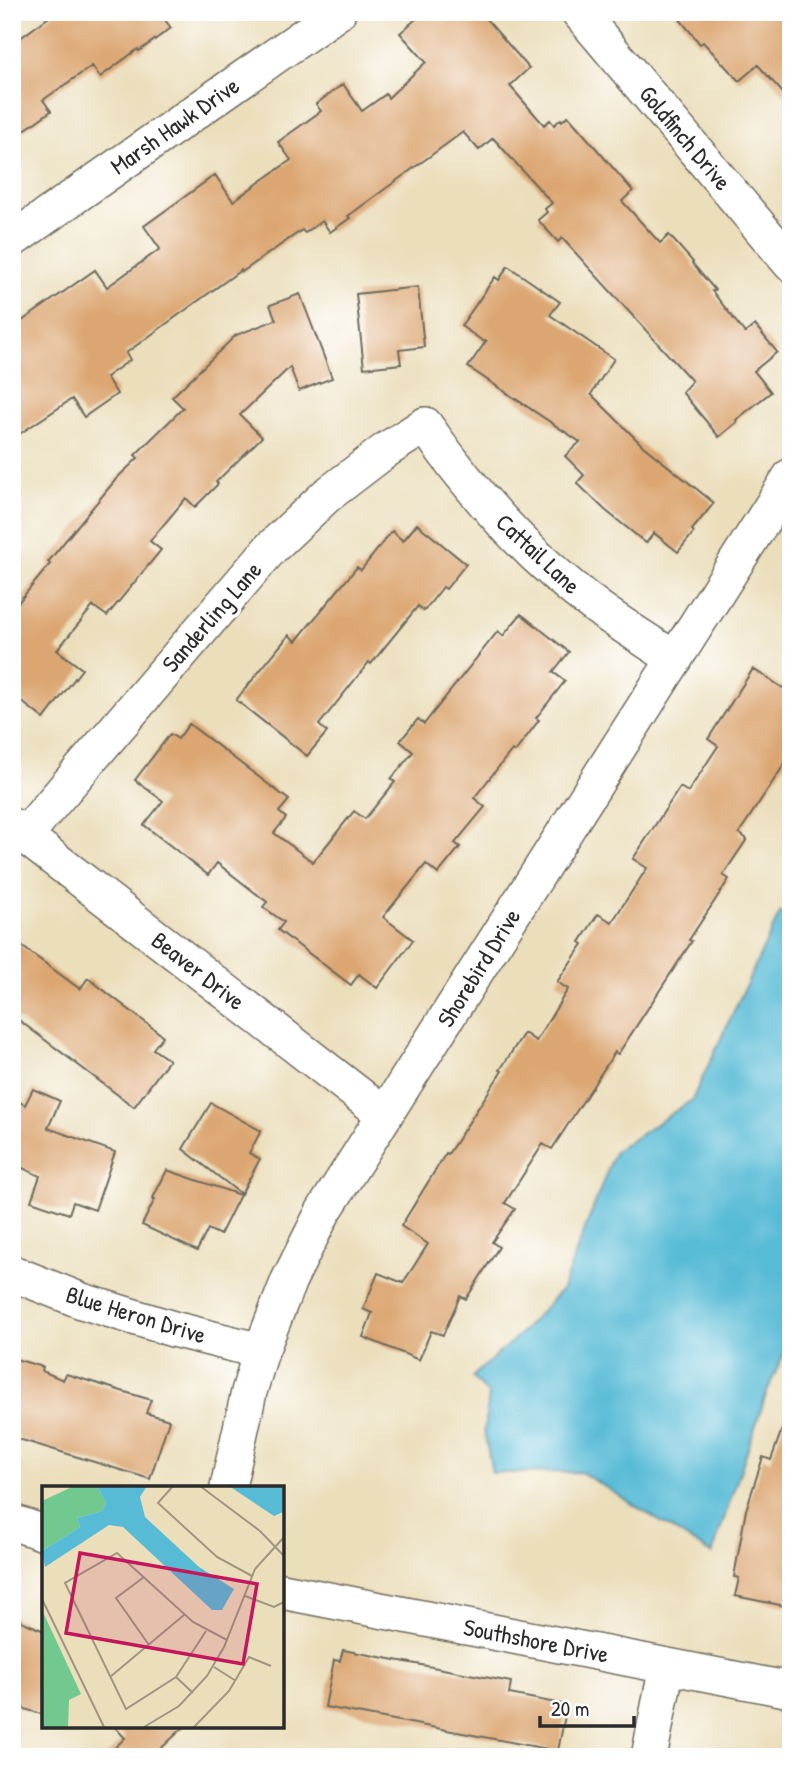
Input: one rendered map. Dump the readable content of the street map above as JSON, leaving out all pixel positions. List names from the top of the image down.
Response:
{
  "streets": {
    "street": [
      "Marsh Hawk Drive",
      "Goldfinch Drive",
      "Cattail Lane",
      "Sanderling Lane",
      "Shorebird Drive",
      "Beaver Drive",
      "Blue Heron Drive",
      "Southshore Drive"
    ]
  },
  "crossings": [
    ["Cattail Lane", "Sanderling Lane"],
    ["Cattail Lane", "Shorebird Drive"],
    ["Sanderling Lane", "Beaver Drive"],
    ["Shorebird Drive", "Beaver Drive"],
    ["Shorebird Drive", "Blue Heron Drive"]
  ],
  "scale_bar": "20 m"
}
